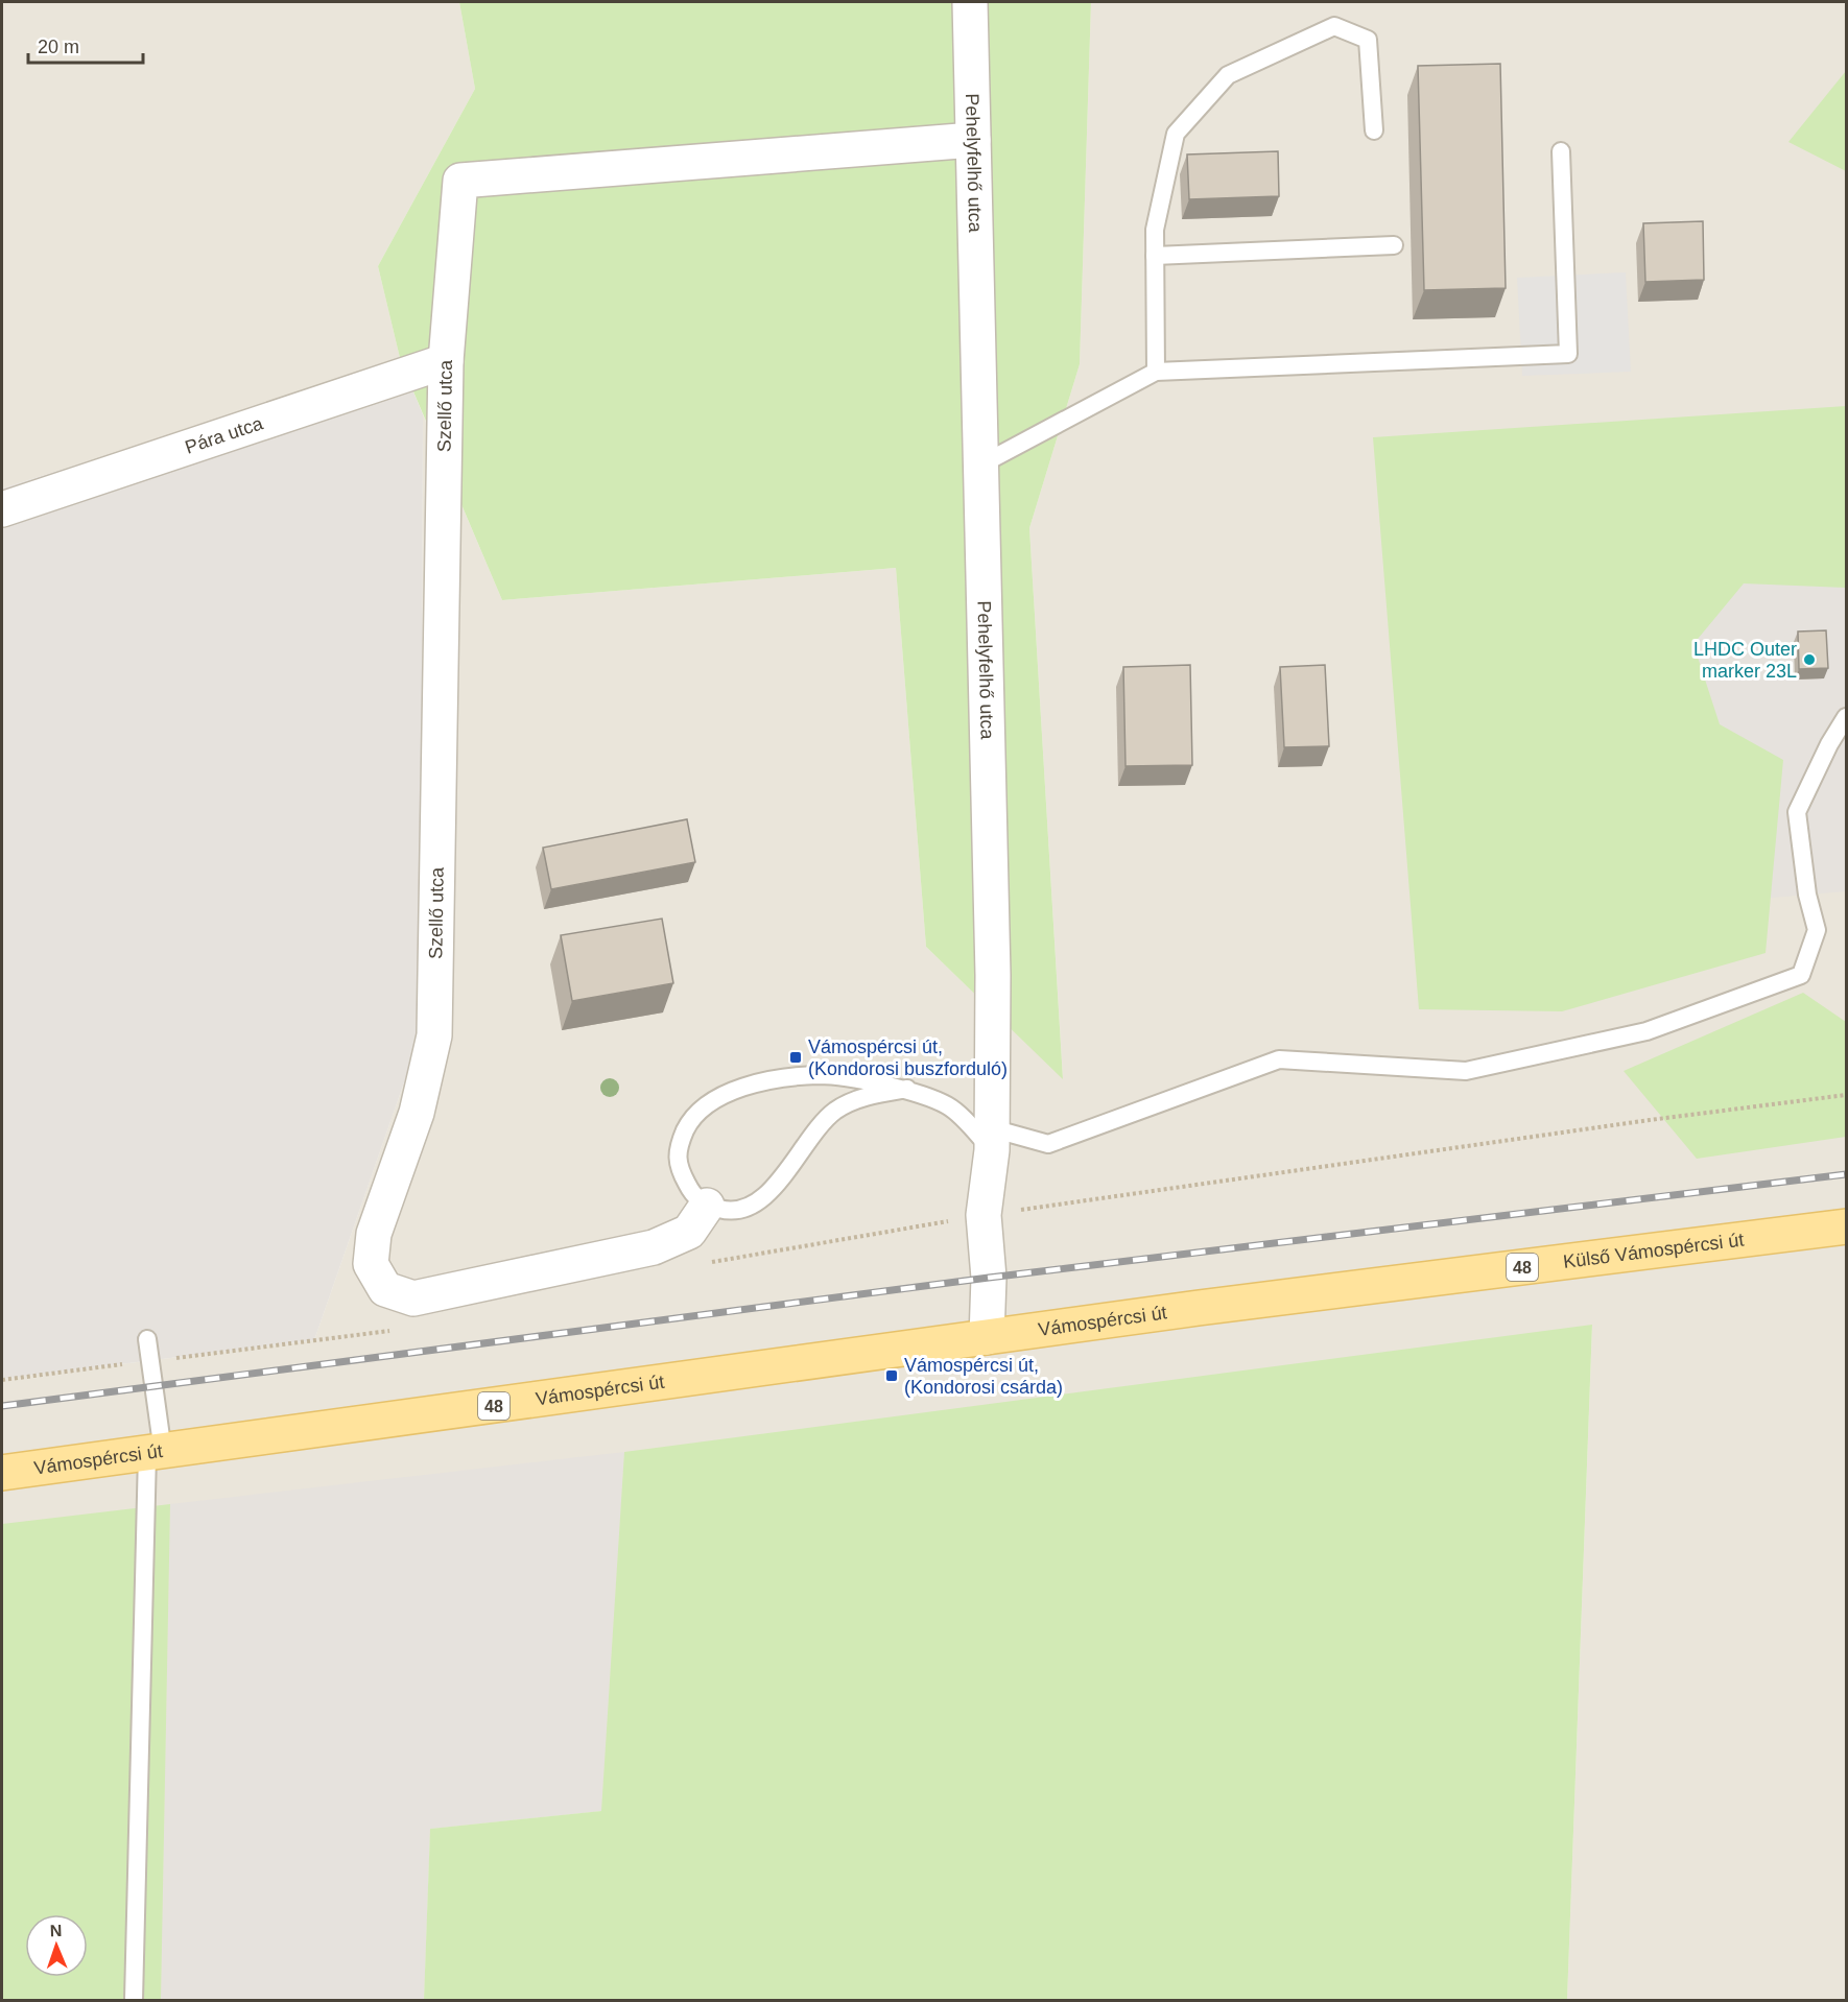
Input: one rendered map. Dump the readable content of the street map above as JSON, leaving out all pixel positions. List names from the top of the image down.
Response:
{
  "streets": {
    "main road": ["Külső Vámospércsi út", "48", "Vámospércsi út"],
    "street": ["Pehelyfelhő utca", "Szellő utca", "Pára utca"]
  },
  "crossings": [
    ["Pehelyfelhő utca", "Szellő utca"],
    ["Pehelyfelhő utca", "Vámospércsi út"],
    ["Szellő utca", "Pára utca"],
    ["Külső Vámospércsi út", "Vámospércsi út"]
  ],
  "places": {
    "other": ["LHDC Outer marker 23L"],
    "transit": ["Vámospércsi út, (Kondorosi buszforduló)", "Vámospércsi út, (Kondorosi csárda)"]
  },
  "scale_bar": "20 m",
  "north": "top"
}
